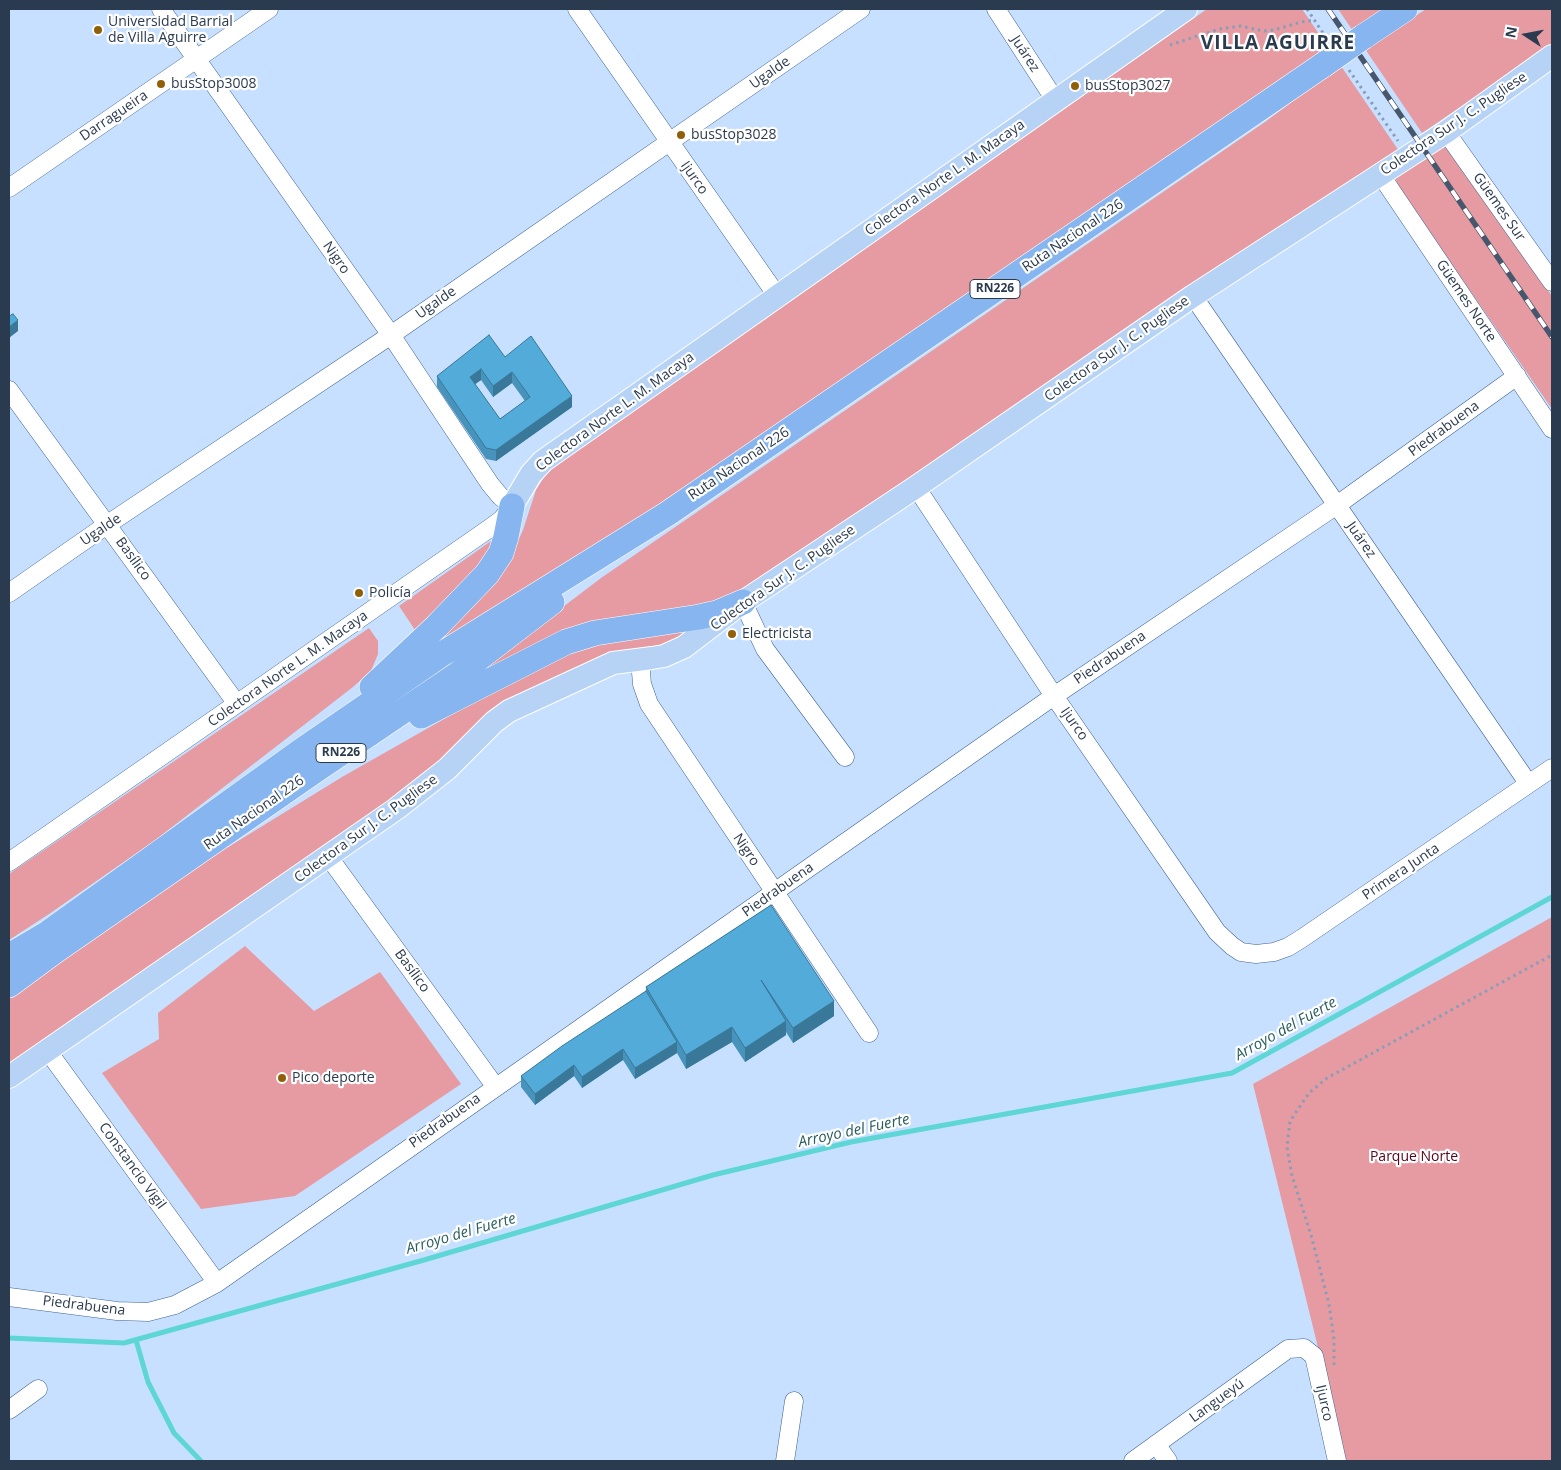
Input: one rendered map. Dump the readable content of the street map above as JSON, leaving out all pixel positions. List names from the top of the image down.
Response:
{
  "streets": {
    "highway": ["Ruta Nacional 226", "RN226"],
    "main road": ["Colectora Sur J. C. Pugliese", "Colectora Norte L. M. Macaya"],
    "street": [
      "Juárez",
      "Ugalde",
      "Darragueira",
      "Ijurco",
      "Güemes Sur",
      "Nigro",
      "Güemes Norte",
      "Piedrabuena",
      "Basílico",
      "Primera Junta",
      "Constancio Vigil",
      "Langueyú"
    ]
  },
  "crossings": [
    ["Juárez", "Colectora Sur J. C. Pugliese"],
    ["Juárez", "Colectora Norte L. M. Macaya"],
    ["Juárez", "Piedrabuena"],
    ["Juárez", "Primera Junta"],
    ["Ugalde", "Ijurco"],
    ["Ugalde", "Nigro"],
    ["Ugalde", "Basílico"],
    ["Darragueira", "Nigro"],
    ["Colectora Sur J. C. Pugliese", "Ijurco"],
    ["Colectora Sur J. C. Pugliese", "Güemes Sur"],
    ["Colectora Sur J. C. Pugliese", "Nigro"],
    ["Colectora Sur J. C. Pugliese", "Güemes Norte"],
    ["Colectora Sur J. C. Pugliese", "Basílico"],
    ["Colectora Sur J. C. Pugliese", "Constancio Vigil"],
    ["Ijurco", "Colectora Norte L. M. Macaya"],
    ["Ijurco", "Piedrabuena"],
    ["Ijurco", "Primera Junta"],
    ["Ijurco", "Langueyú"],
    ["Colectora Norte L. M. Macaya", "Nigro"],
    ["Colectora Norte L. M. Macaya", "Basílico"],
    ["Nigro", "Piedrabuena"],
    ["Güemes Norte", "Piedrabuena"],
    ["Piedrabuena", "Basílico"],
    ["Piedrabuena", "Constancio Vigil"]
  ],
  "districts": ["VILLA AGUIRRE"],
  "water": ["Arroyo del Fuerte"],
  "parks": ["Parque Norte"],
  "places": [
    "Universidad Barrial de Villa Aguirre",
    "busStop3008",
    "busStop3027",
    "busStop3028",
    "Policía",
    "Electricista",
    "Pico deporte"
  ],
  "north": "left"
}
